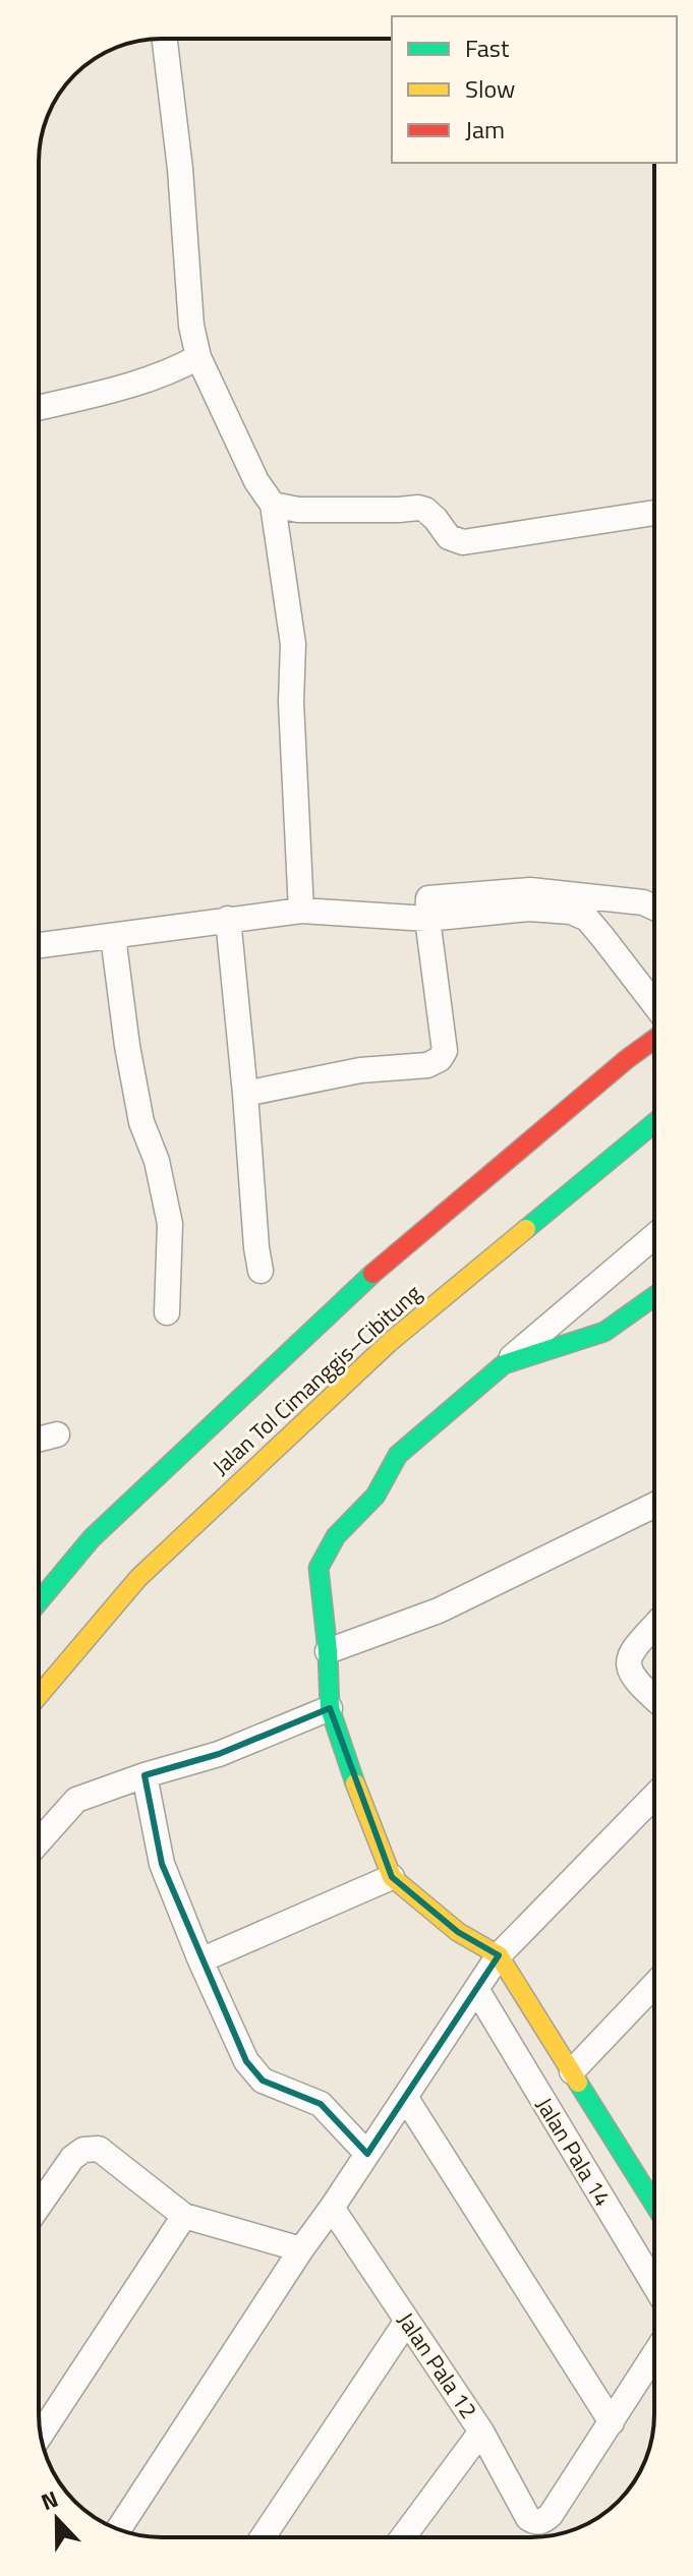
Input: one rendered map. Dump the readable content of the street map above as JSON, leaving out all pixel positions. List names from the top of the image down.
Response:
{
  "streets": {
    "main road": ["Jalan Tol Cimanggis–Cibitung"],
    "street": ["Jalan Pala 14", "Jalan Pala 12"]
  },
  "legend": ["Fast", "Slow", "Jam"],
  "north": "top"
}
